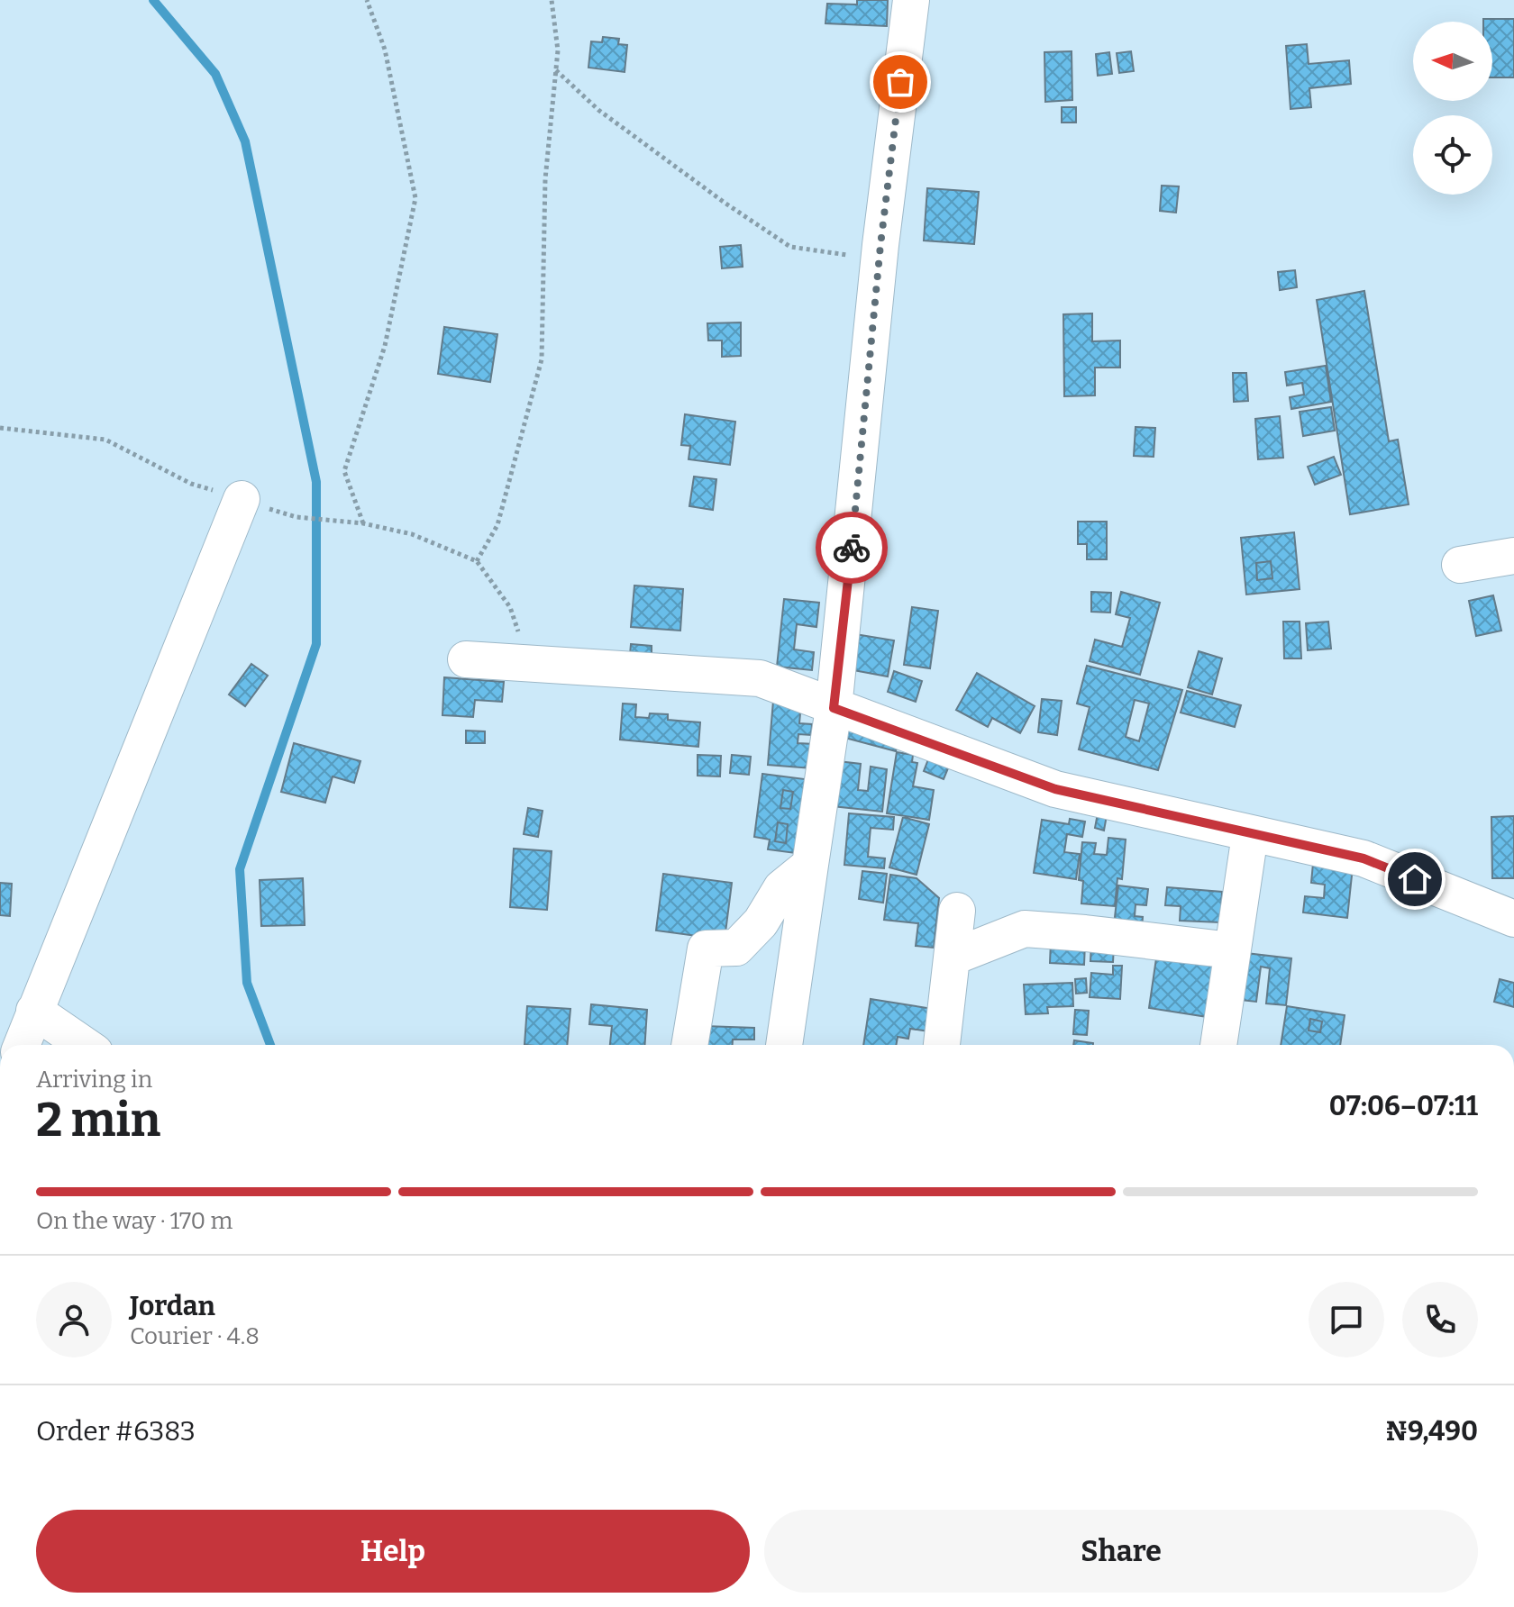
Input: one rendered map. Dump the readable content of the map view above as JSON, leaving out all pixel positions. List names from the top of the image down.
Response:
{
  "north": "left",
  "page": {
    "heading": ["2 min", "Arriving in", "07:06–07:11"],
    "panel": [
      "Jordan",
      "Courier · 4.8",
      "Order #6383",
      "₦9,490"
    ],
    "bar": "On the way · 170 m",
    "buttons": ["Help", "Share"]
  }
}
